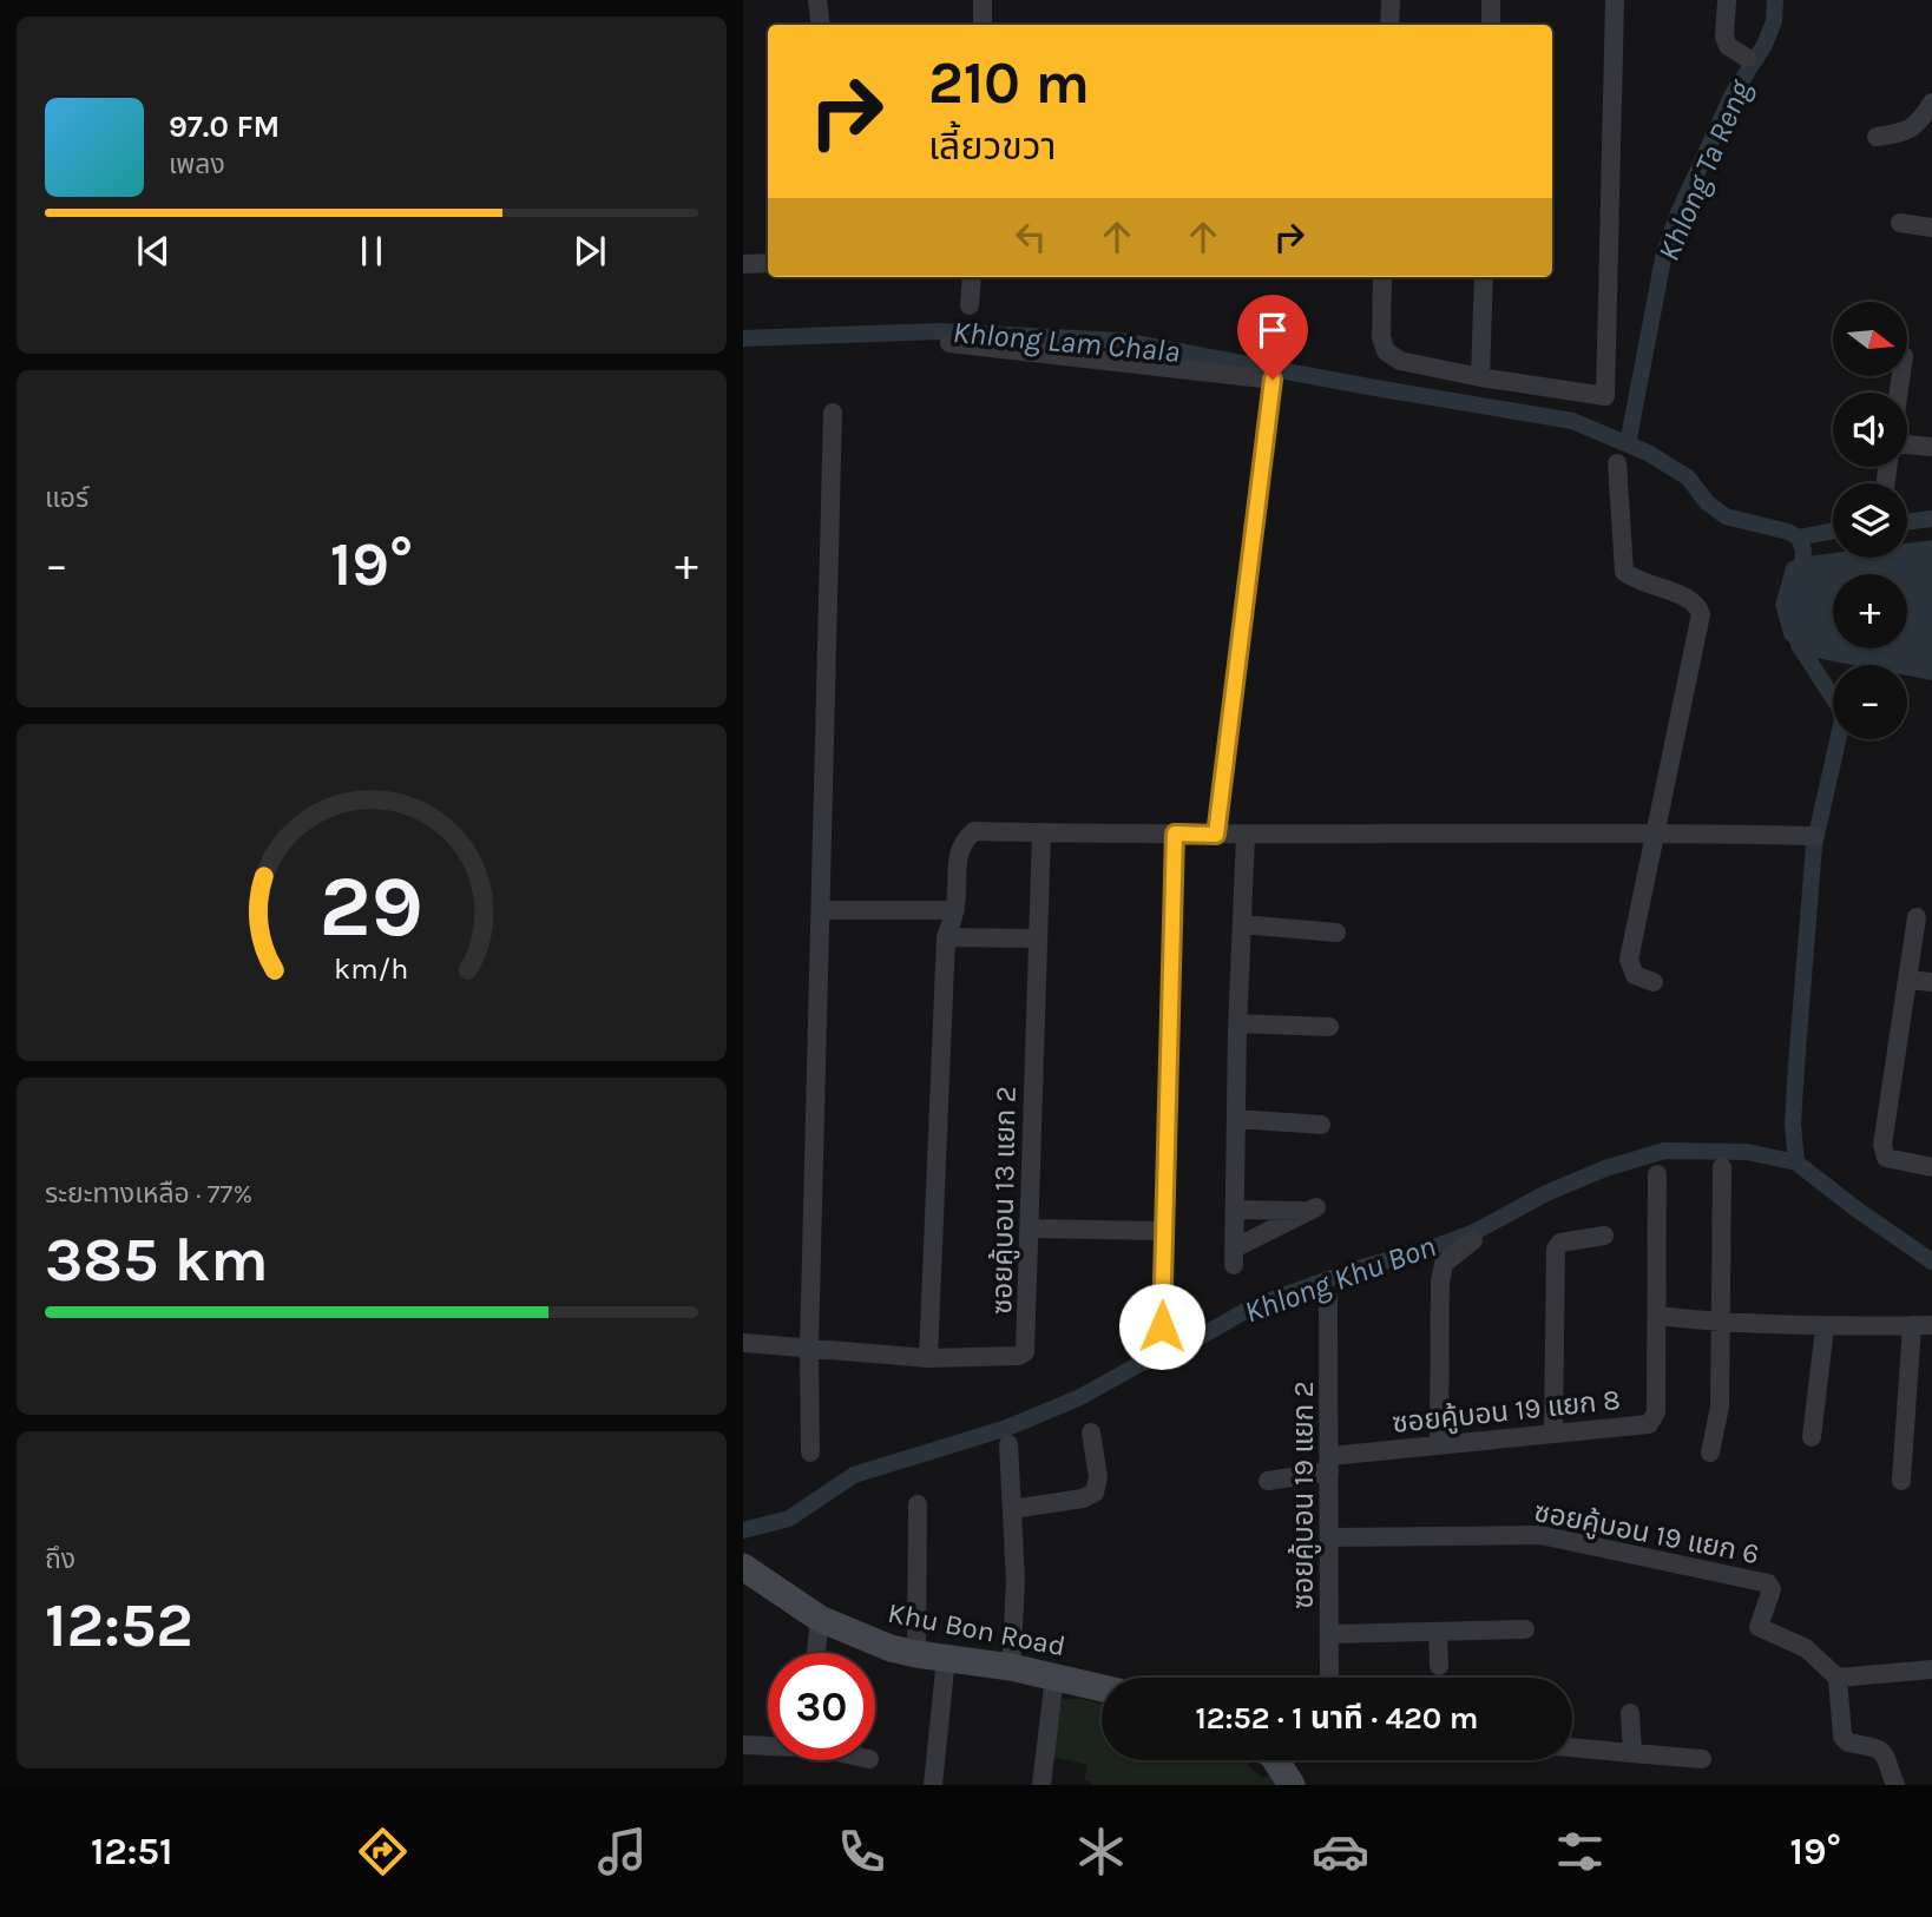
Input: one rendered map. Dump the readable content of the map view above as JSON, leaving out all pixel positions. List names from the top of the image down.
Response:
{
  "streets": {
    "main road": ["Khu Bon Road"],
    "street": [
      "ซอยคู้บอน 13 แยก 2",
      "ซอยคู้บอน 19 แยก 8",
      "ซอยคู้บอน 19 แยก 2",
      "ซอยคู้บอน 19 แยก 6"
    ]
  },
  "crossings": [
    ["ซอยคู้บอน 19 แยก 8", "ซอยคู้บอน 19 แยก 2"],
    ["ซอยคู้บอน 19 แยก 2", "ซอยคู้บอน 19 แยก 6"]
  ],
  "water": ["Khlong Ta Reng", "Khlong Lam Chala", "Khlong Khu Bon"],
  "north": "right",
  "page": {
    "turn": ["210 m", "เลี้ยวขวา"],
    "song": ["97.0 FM", "เพลง"],
    "map_buttons": ["+", "−"],
    "tile": [
      "แอร์",
      ["ระยะทางเหลือ · 77%", "385 km"],
      ["ถึง", "12:52"]
    ],
    "heat": ["−", "19°", "+"],
    "limit": "30",
    "trip": "12:52 · 1 นาที · 420 m",
    "tabs": ["12:51", "19°"],
    "gauge": ["29", "km/h"]
  }
}
